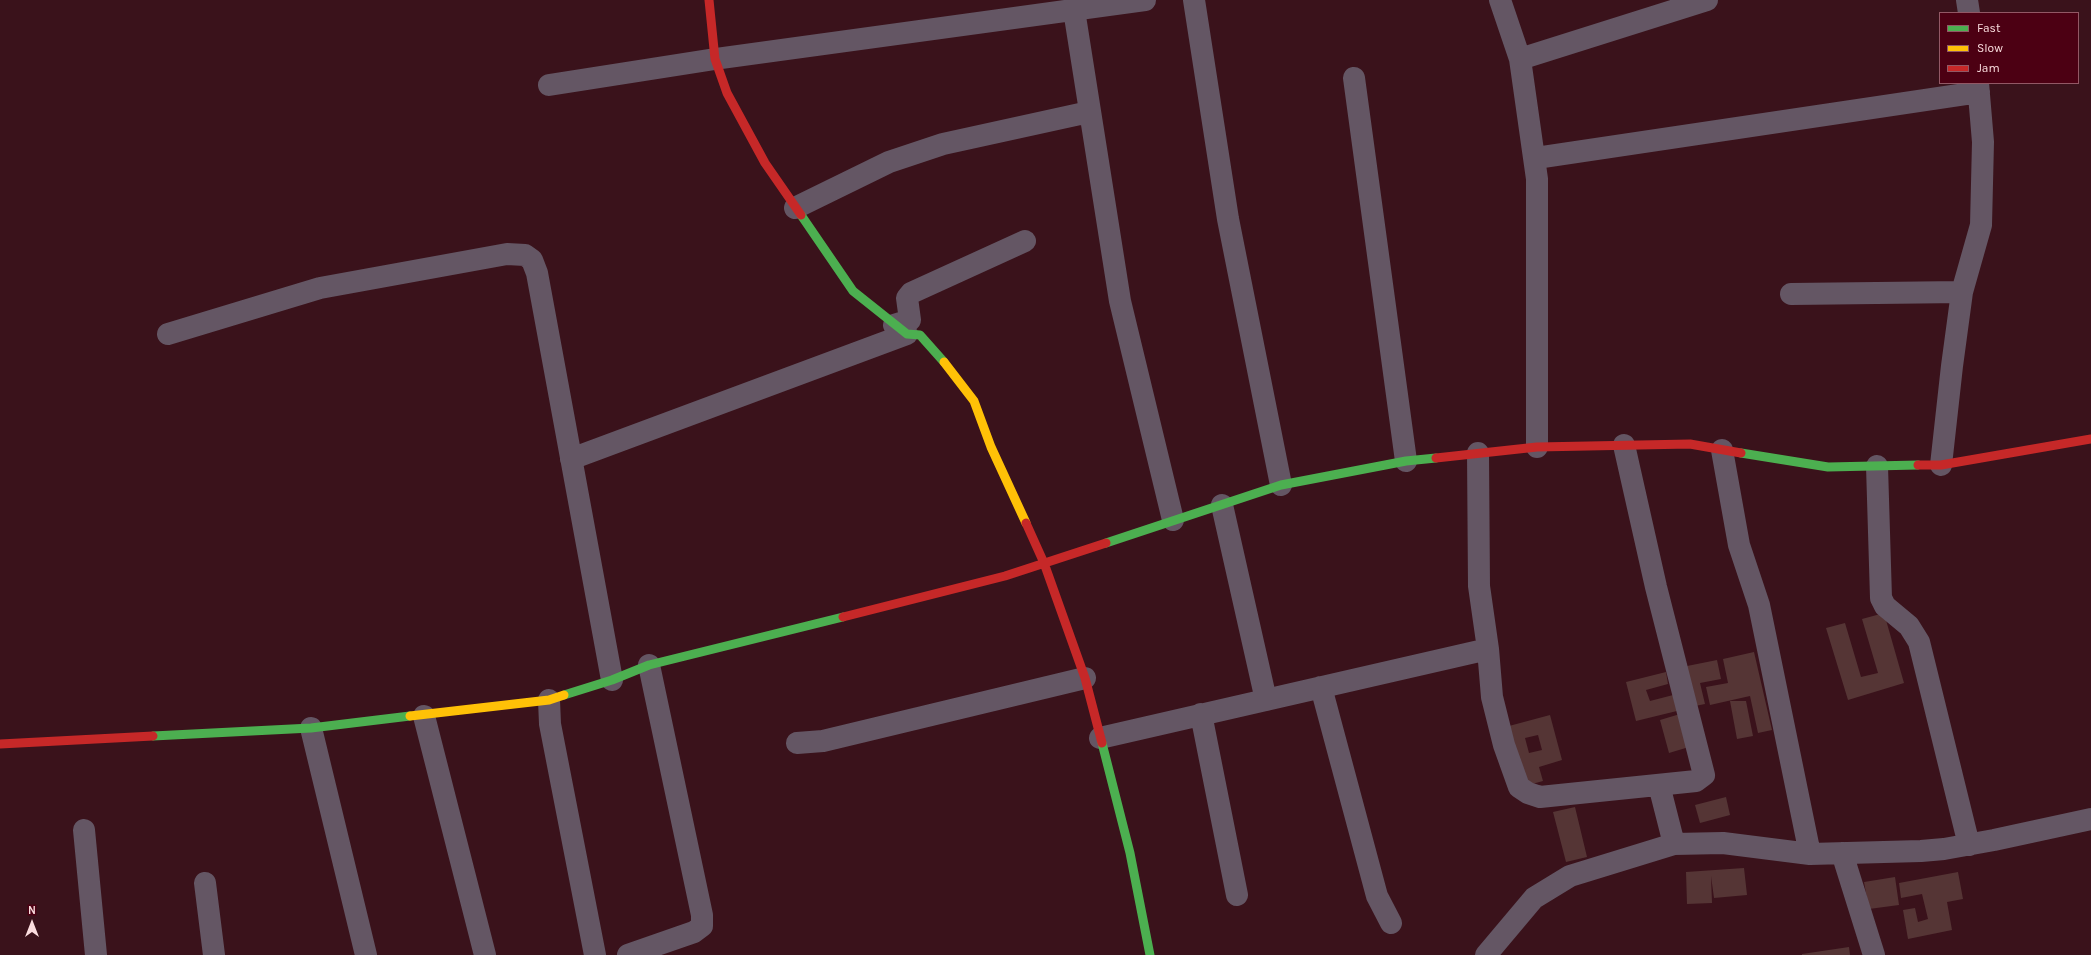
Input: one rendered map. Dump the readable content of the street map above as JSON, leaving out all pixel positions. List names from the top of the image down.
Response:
{
  "legend": ["Fast", "Slow", "Jam"],
  "north": "top"
}
